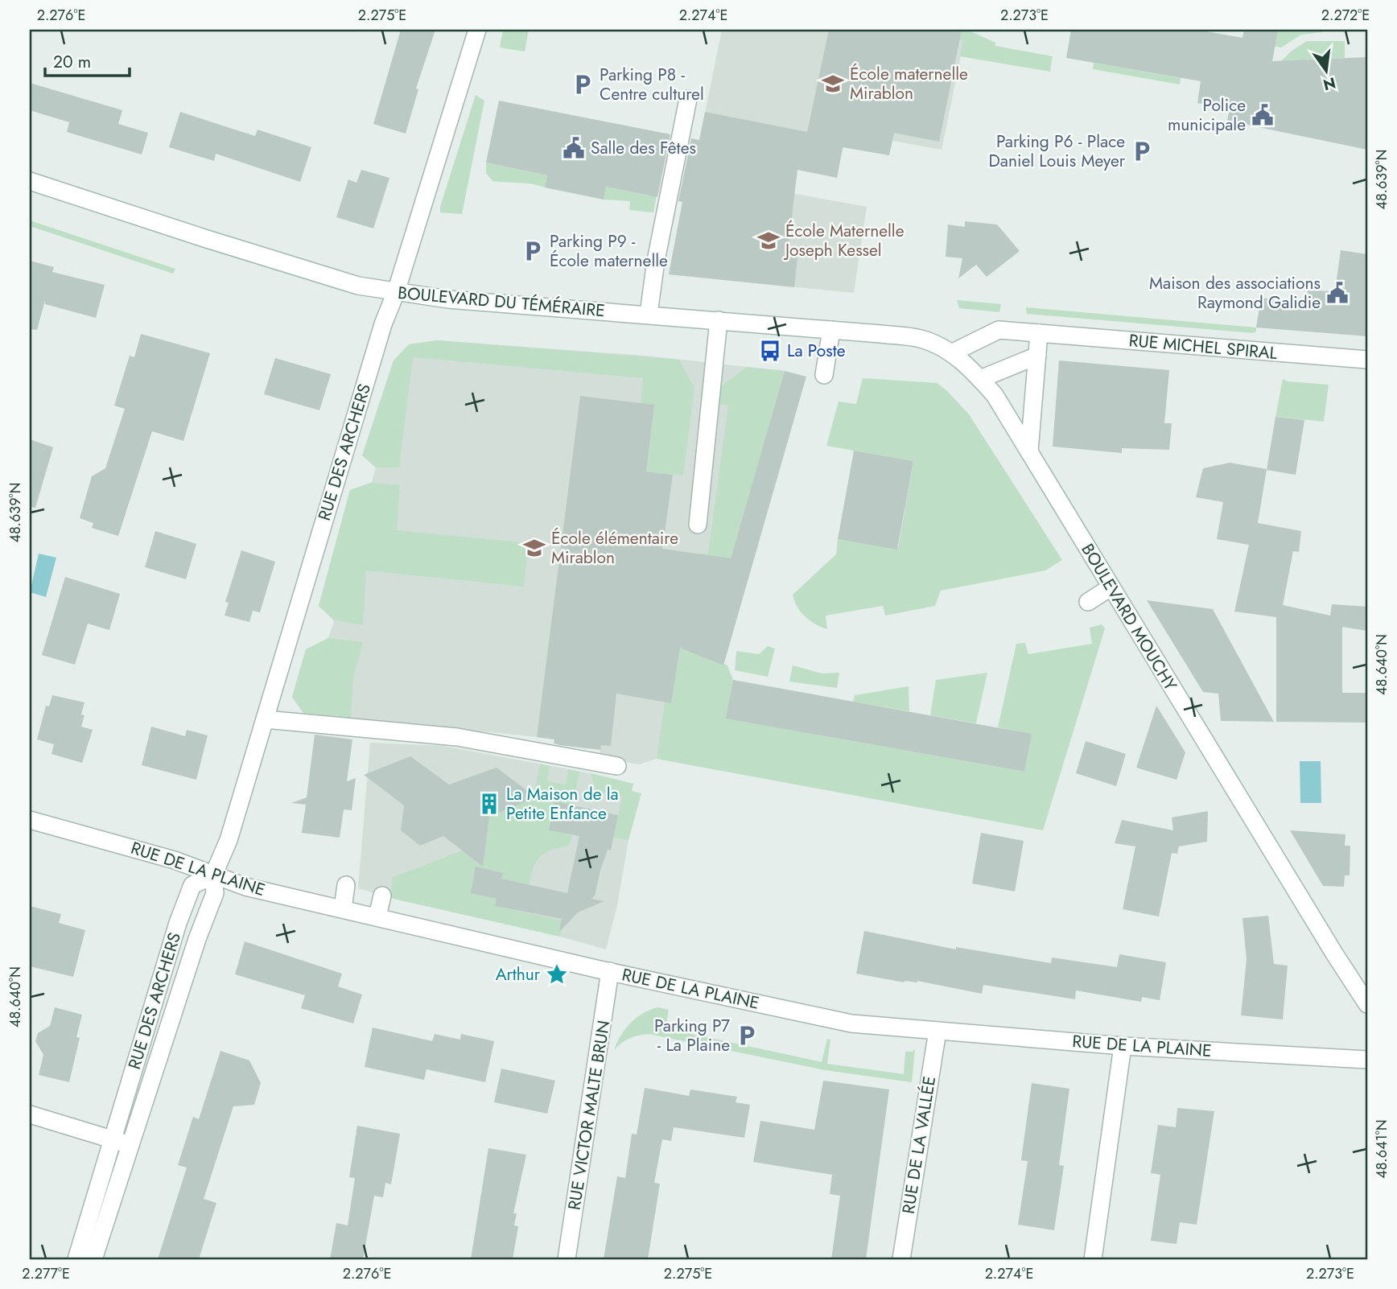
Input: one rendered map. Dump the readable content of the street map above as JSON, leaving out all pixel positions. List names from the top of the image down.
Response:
{
  "streets": {
    "street": [
      "BOULEVARD DU TÉMÉRAIRE",
      "RUE MICHEL SPIRAL",
      "RUE DES ARCHERS",
      "BOULEVARD MOUCHY",
      "RUE DE LA PLAINE",
      "RUE VICTOR MALTE BRUN",
      "RUE DE LA VALLÉE"
    ]
  },
  "crossings": [
    ["BOULEVARD DU TÉMÉRAIRE", "RUE MICHEL SPIRAL"],
    ["BOULEVARD DU TÉMÉRAIRE", "RUE DES ARCHERS"],
    ["BOULEVARD DU TÉMÉRAIRE", "BOULEVARD MOUCHY"],
    ["RUE MICHEL SPIRAL", "BOULEVARD MOUCHY"],
    ["RUE DES ARCHERS", "RUE DE LA PLAINE"],
    ["RUE DE LA PLAINE", "RUE VICTOR MALTE BRUN"],
    ["RUE DE LA PLAINE", "RUE DE LA VALLÉE"]
  ],
  "places": {
    "school or university": ["École maternelle Mirablon", "École Maternelle Joseph Kessel", "École élémentaire Mirablon"],
    "parking": [
      "Parking P8 - Centre culturel",
      "Parking P6 - Place Daniel Louis Meyer",
      "Parking P9 - École maternelle",
      "Parking P7 - La Plaine"
    ],
    "public building": ["Police municipale", "Salle des Fêtes", "Maison des associations Raymond Galidie"],
    "bus stop": ["La Poste"],
    "building": ["La Maison de la Petite Enfance"],
    "place": ["Arthur"]
  },
  "scale_bar": "20 m",
  "north": "bottom",
  "coordinates": [
    "2.276°E",
    "2.275°E",
    "2.274°E",
    "2.273°E",
    "2.272°E",
    "48.639°N",
    "48.640°N",
    "48.641°N",
    "2.277°E"
  ]
}
